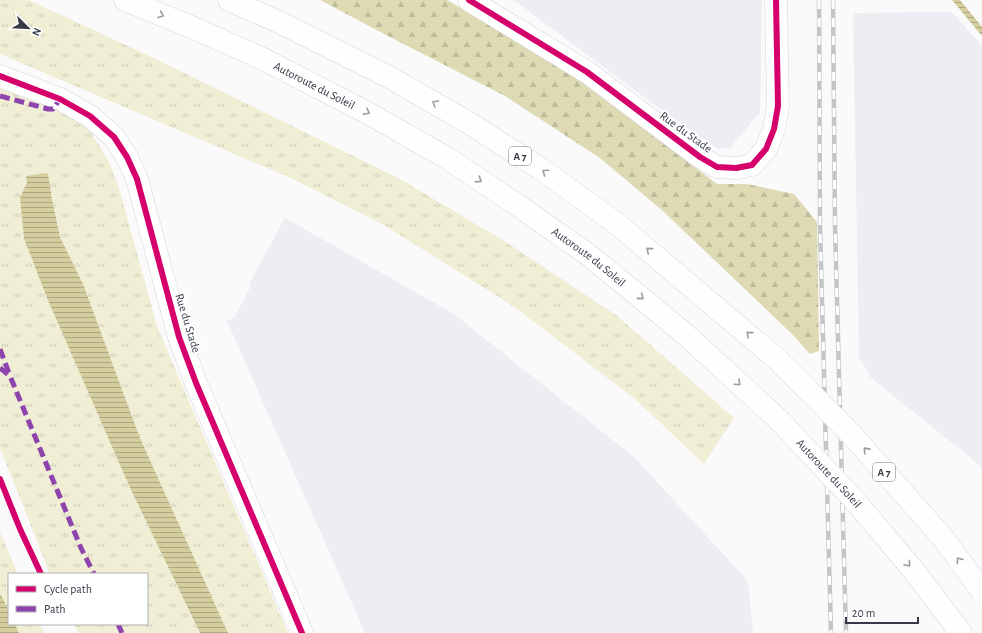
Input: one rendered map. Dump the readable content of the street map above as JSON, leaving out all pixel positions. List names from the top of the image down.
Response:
{
  "streets": {
    "main road": ["Autoroute du Soleil", "Rue du Stade", "A 7"]
  },
  "legend": ["Cycle path", "Path"],
  "scale_bar": "20 m",
  "north": "bottom right"
}
